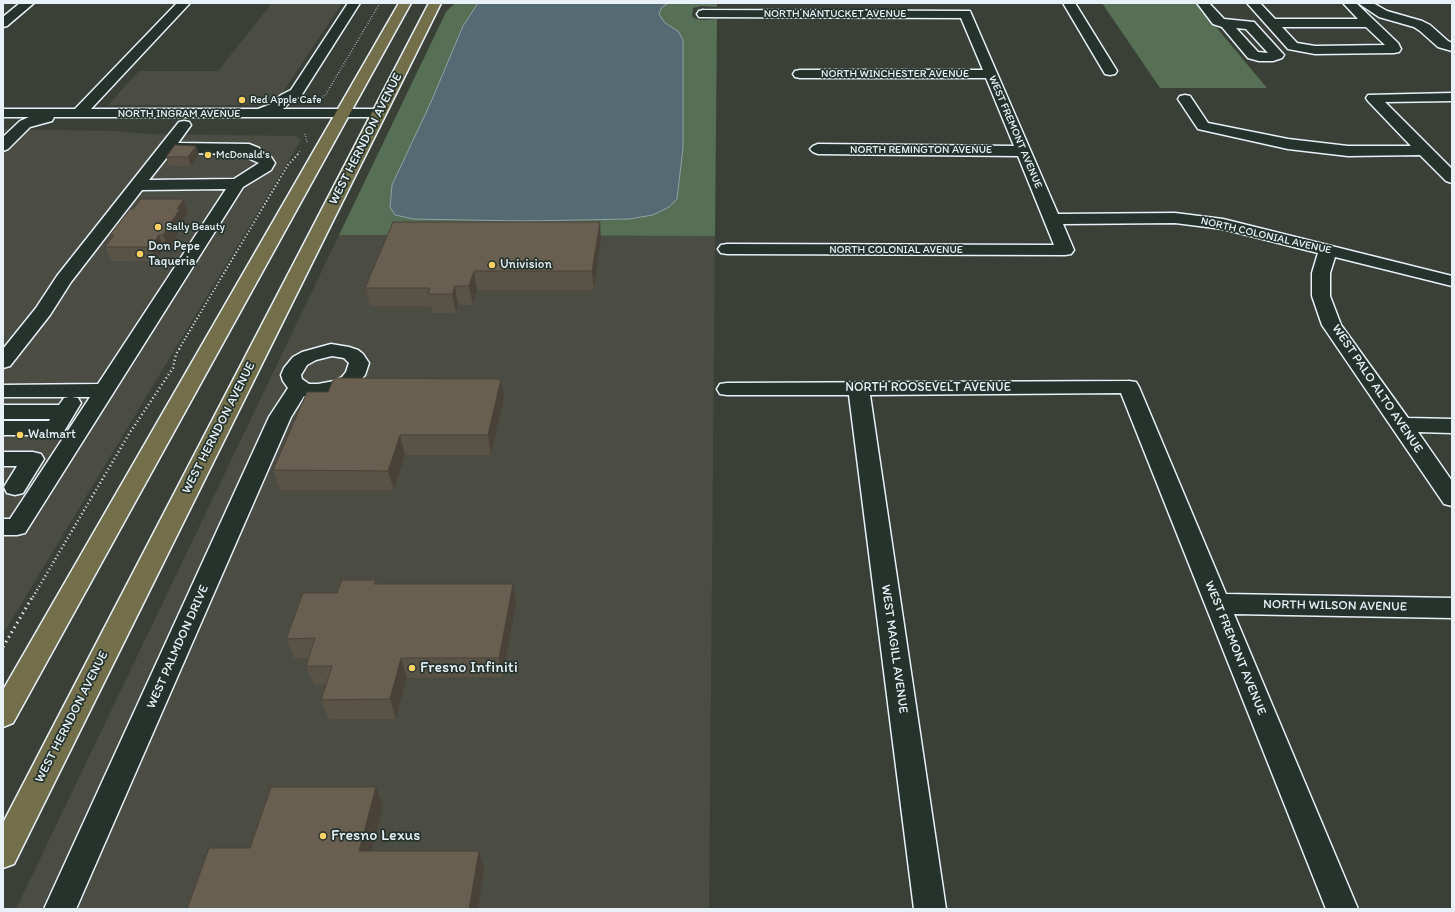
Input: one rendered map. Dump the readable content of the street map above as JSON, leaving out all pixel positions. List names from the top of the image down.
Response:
{
  "streets": {
    "main road": ["WEST HERNDON AVENUE"],
    "street": [
      "NORTH NANTUCKET AVENUE",
      "NORTH WINCHESTER AVENUE",
      "NORTH INGRAM AVENUE",
      "WEST FREMONT AVENUE",
      "NORTH REMINGTON AVENUE",
      "NORTH COLONIAL AVENUE",
      "NORTH ROOSEVELT AVENUE",
      "WEST PALO ALTO AVENUE",
      "NORTH WILSON AVENUE",
      "WEST PALMDON DRIVE",
      "WEST MAGILL AVENUE"
    ]
  },
  "crossings": [
    ["NORTH NANTUCKET AVENUE", "WEST FREMONT AVENUE"],
    ["NORTH WINCHESTER AVENUE", "WEST FREMONT AVENUE"],
    ["NORTH INGRAM AVENUE", "WEST HERNDON AVENUE"],
    ["WEST FREMONT AVENUE", "NORTH REMINGTON AVENUE"],
    ["WEST FREMONT AVENUE", "NORTH COLONIAL AVENUE"],
    ["WEST FREMONT AVENUE", "NORTH ROOSEVELT AVENUE"],
    ["WEST FREMONT AVENUE", "NORTH WILSON AVENUE"],
    ["NORTH COLONIAL AVENUE", "WEST PALO ALTO AVENUE"],
    ["NORTH ROOSEVELT AVENUE", "WEST MAGILL AVENUE"]
  ],
  "places": [
    "Red Apple Cafe",
    "McDonald's",
    "Sally Beauty",
    "Don Pepe Taqueria",
    "Univision",
    "Walmart",
    "Fresno Infiniti",
    "Fresno Lexus"
  ]
}
